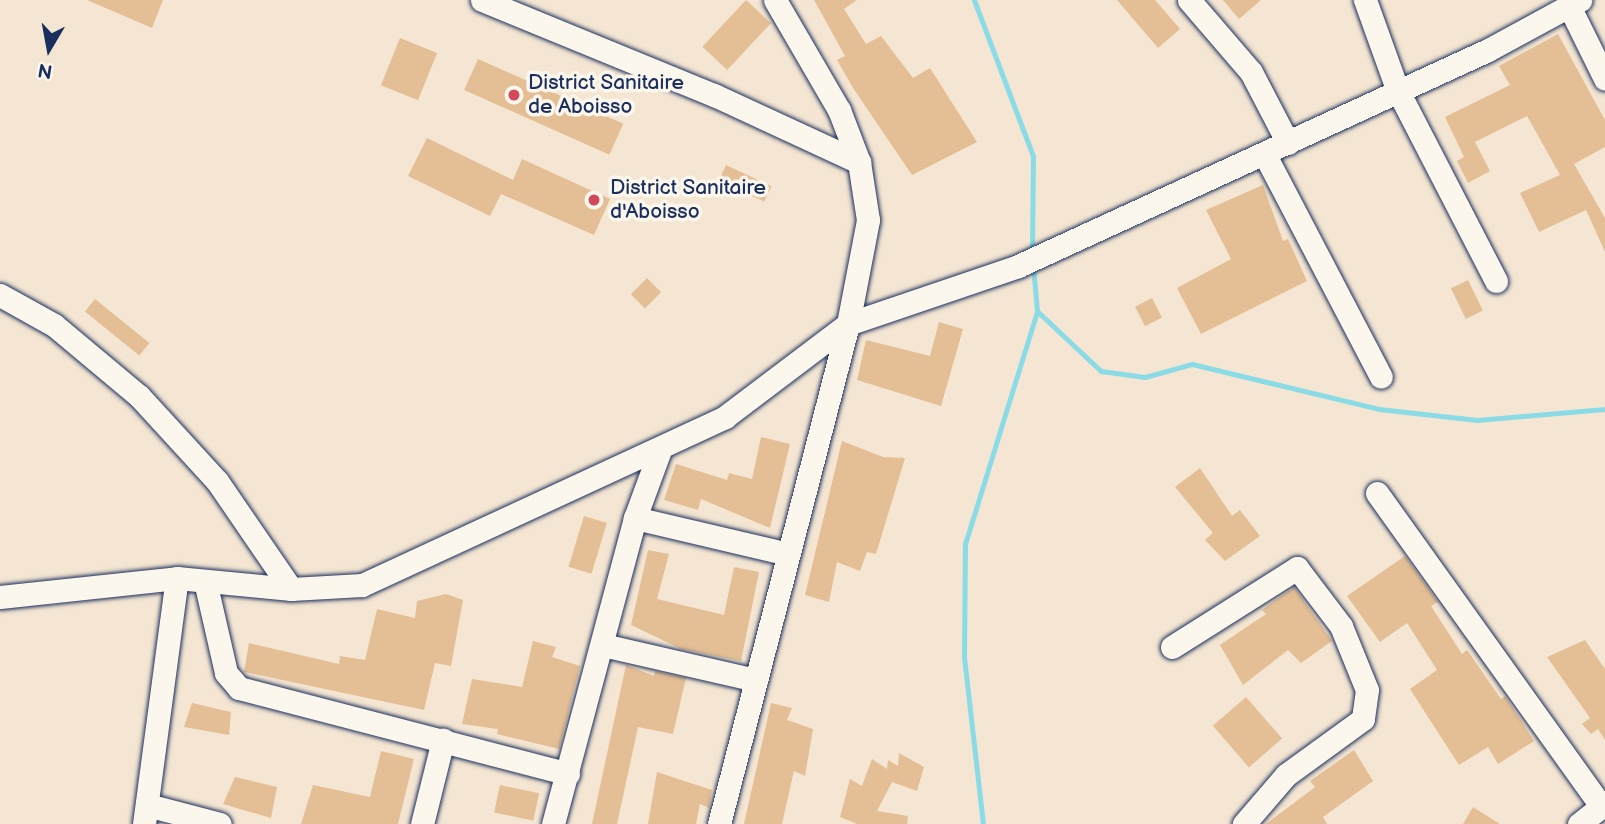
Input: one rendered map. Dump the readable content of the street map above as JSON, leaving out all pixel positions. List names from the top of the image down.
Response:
{
  "places": ["District Sanitaire de Aboisso", "District Sanitaire d'Aboisso"],
  "north": "bottom"
}
